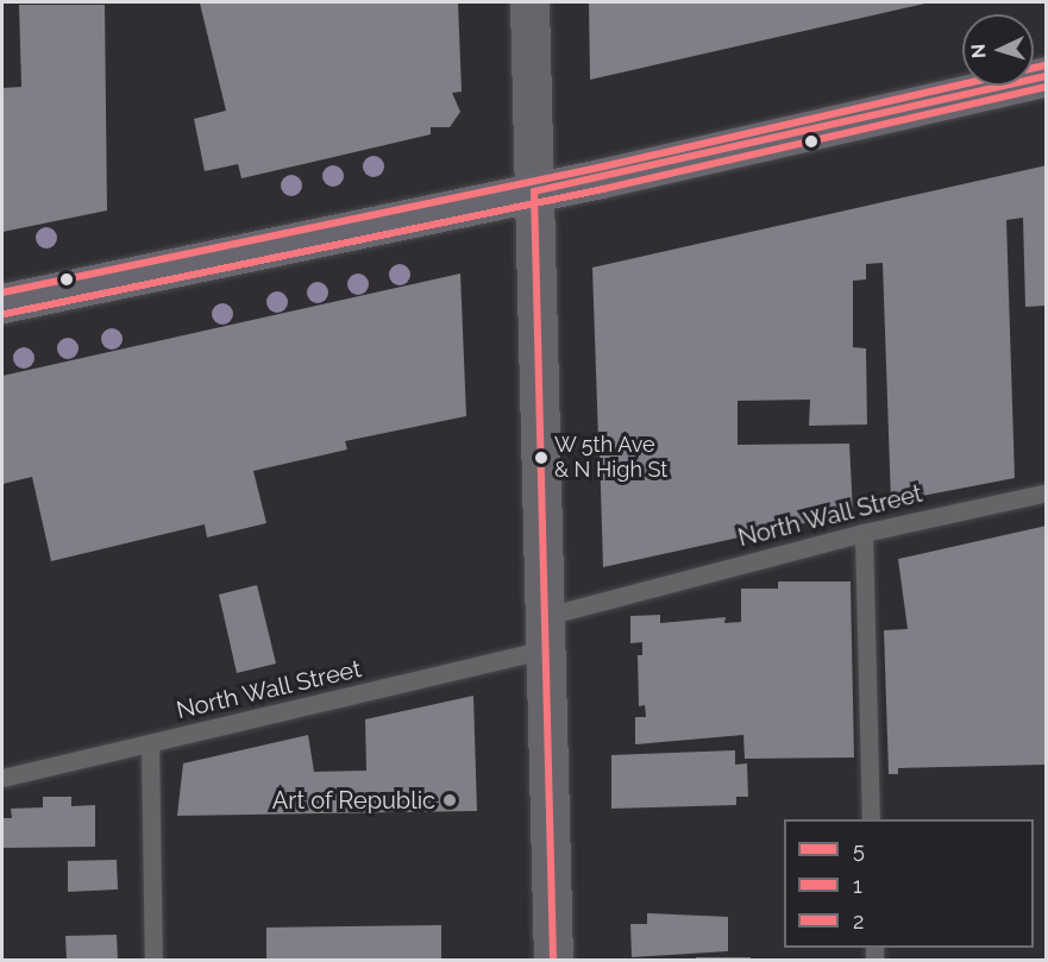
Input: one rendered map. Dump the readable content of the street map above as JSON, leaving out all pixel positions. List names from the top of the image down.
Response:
{
  "streets": {
    "lane": ["North Wall Street"]
  },
  "places": ["W 5th Ave & N High St", "Art of Republic"],
  "lines": ["transit line 2", "transit line 5", "transit line 1"],
  "legend": ["5", "1", "2"],
  "north": "left"
}
